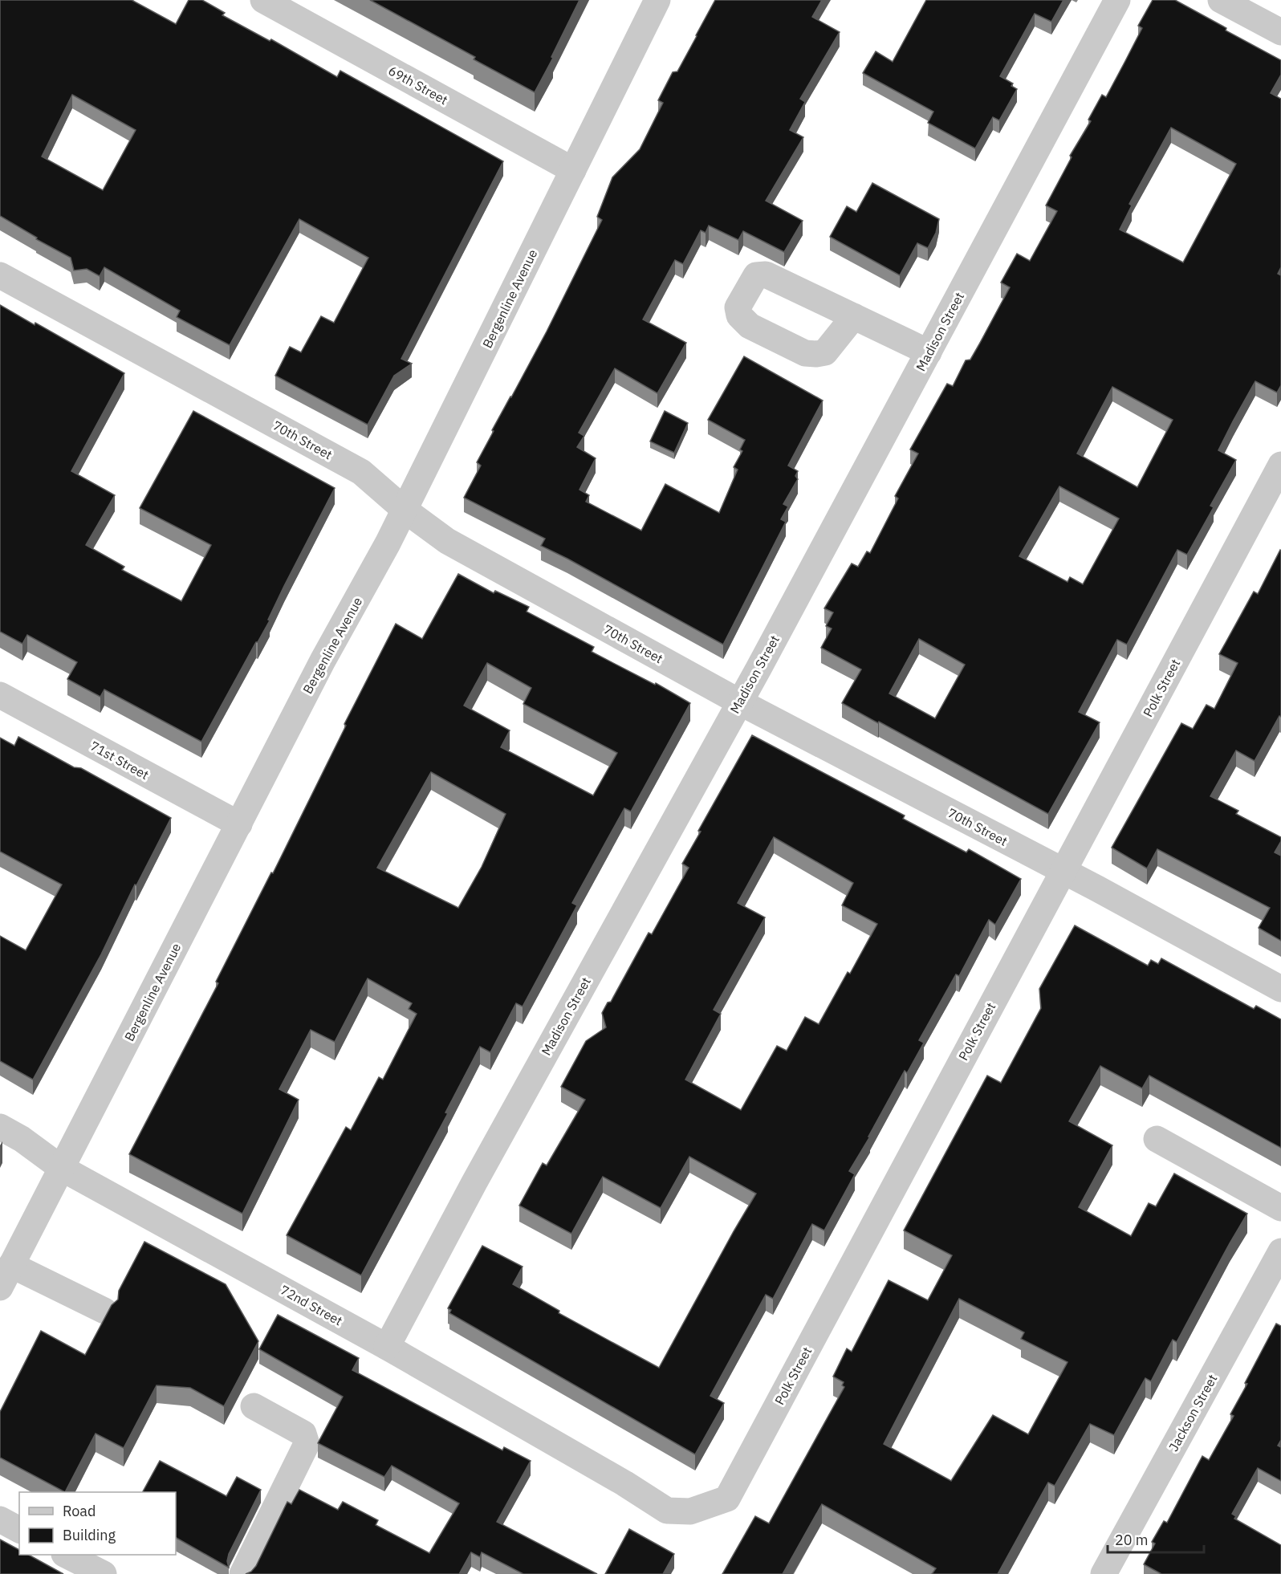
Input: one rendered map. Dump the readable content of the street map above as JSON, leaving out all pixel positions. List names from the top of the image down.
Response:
{
  "streets": {
    "street": [
      "69th Street",
      "Bergenline Avenue",
      "Madison Street",
      "70th Street",
      "Polk Street",
      "71st Street",
      "72nd Street",
      "Jackson Street"
    ]
  },
  "crossings": [
    ["69th Street", "Bergenline Avenue"],
    ["Bergenline Avenue", "70th Street"],
    ["Bergenline Avenue", "71st Street"],
    ["Bergenline Avenue", "72nd Street"],
    ["Madison Street", "70th Street"],
    ["Madison Street", "72nd Street"],
    ["70th Street", "Polk Street"],
    ["Polk Street", "72nd Street"]
  ],
  "legend": ["Road", "Building"],
  "scale_bar": "20 m"
}
